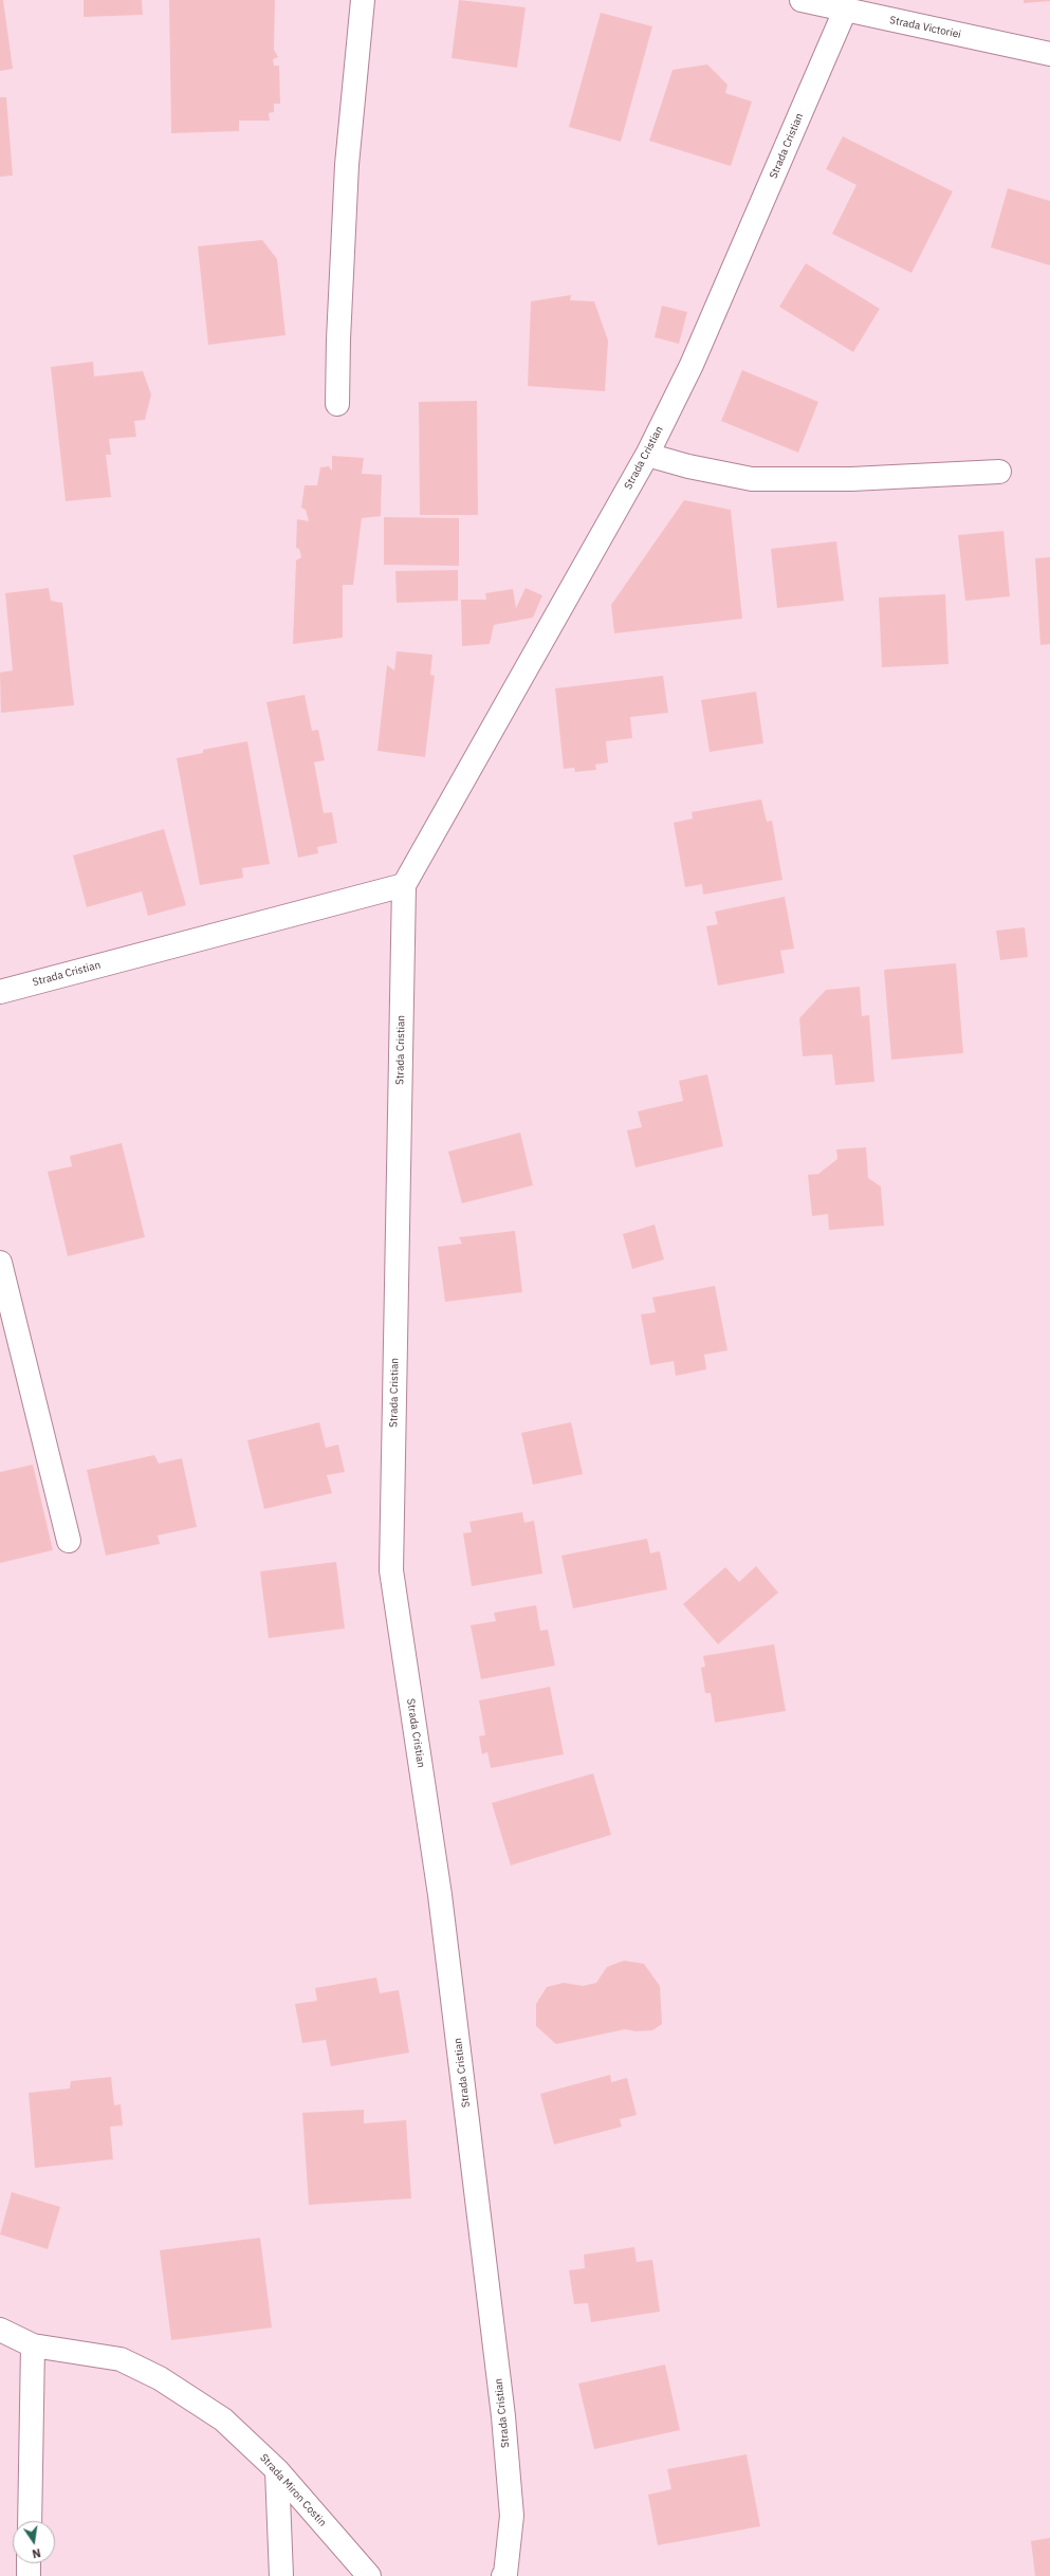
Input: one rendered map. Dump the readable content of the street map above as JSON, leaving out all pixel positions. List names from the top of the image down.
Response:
{
  "streets": {
    "street": ["Strada Victoriei", "Strada Cristian", "Strada Miron Costin"]
  },
  "crossings": [
    ["Strada Victoriei", "Strada Cristian"]
  ],
  "north": "bottom"
}
